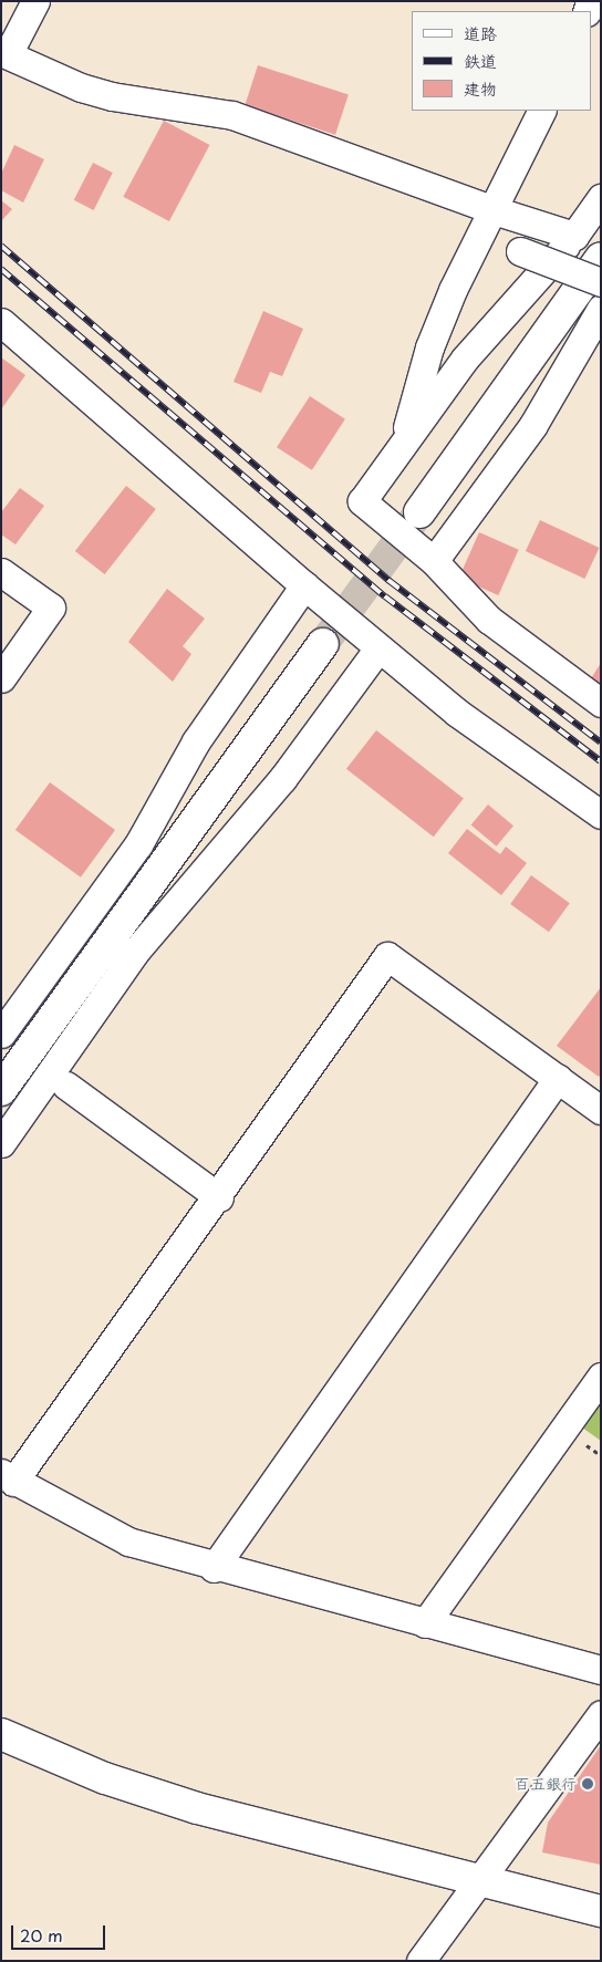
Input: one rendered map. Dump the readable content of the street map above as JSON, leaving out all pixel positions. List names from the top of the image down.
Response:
{
  "places": ["百五銀行"],
  "legend": ["道路", "鉄道", "建物"],
  "scale_bar": "20 m"
}
